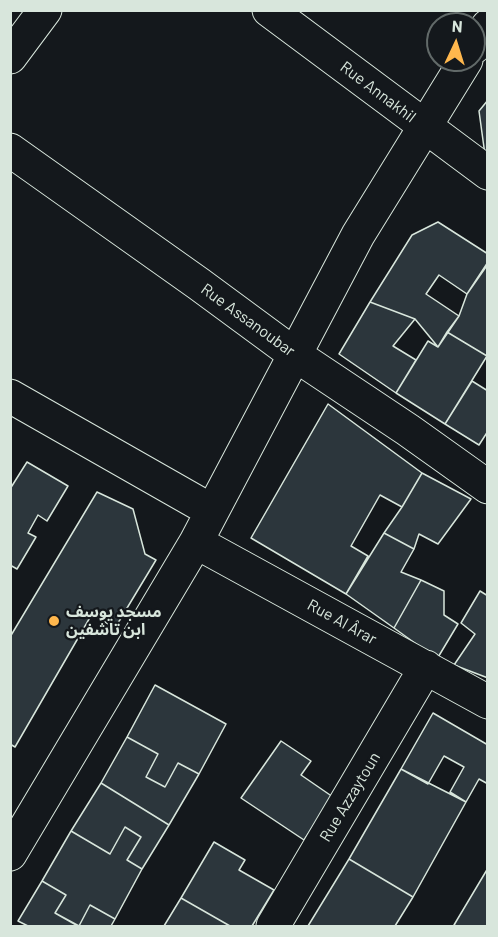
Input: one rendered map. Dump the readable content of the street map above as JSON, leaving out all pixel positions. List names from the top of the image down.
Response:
{
  "streets": {
    "street": [
      "Rue Annakhil",
      "Rue Assanoubar",
      "Rue Al Ârar",
      "Rue Azzaytoun"
    ]
  },
  "crossings": [
    ["Rue Al Ârar", "Rue Azzaytoun"]
  ],
  "places": ["مسجد يوسف ابن تاشفين"],
  "north": "top"
}
